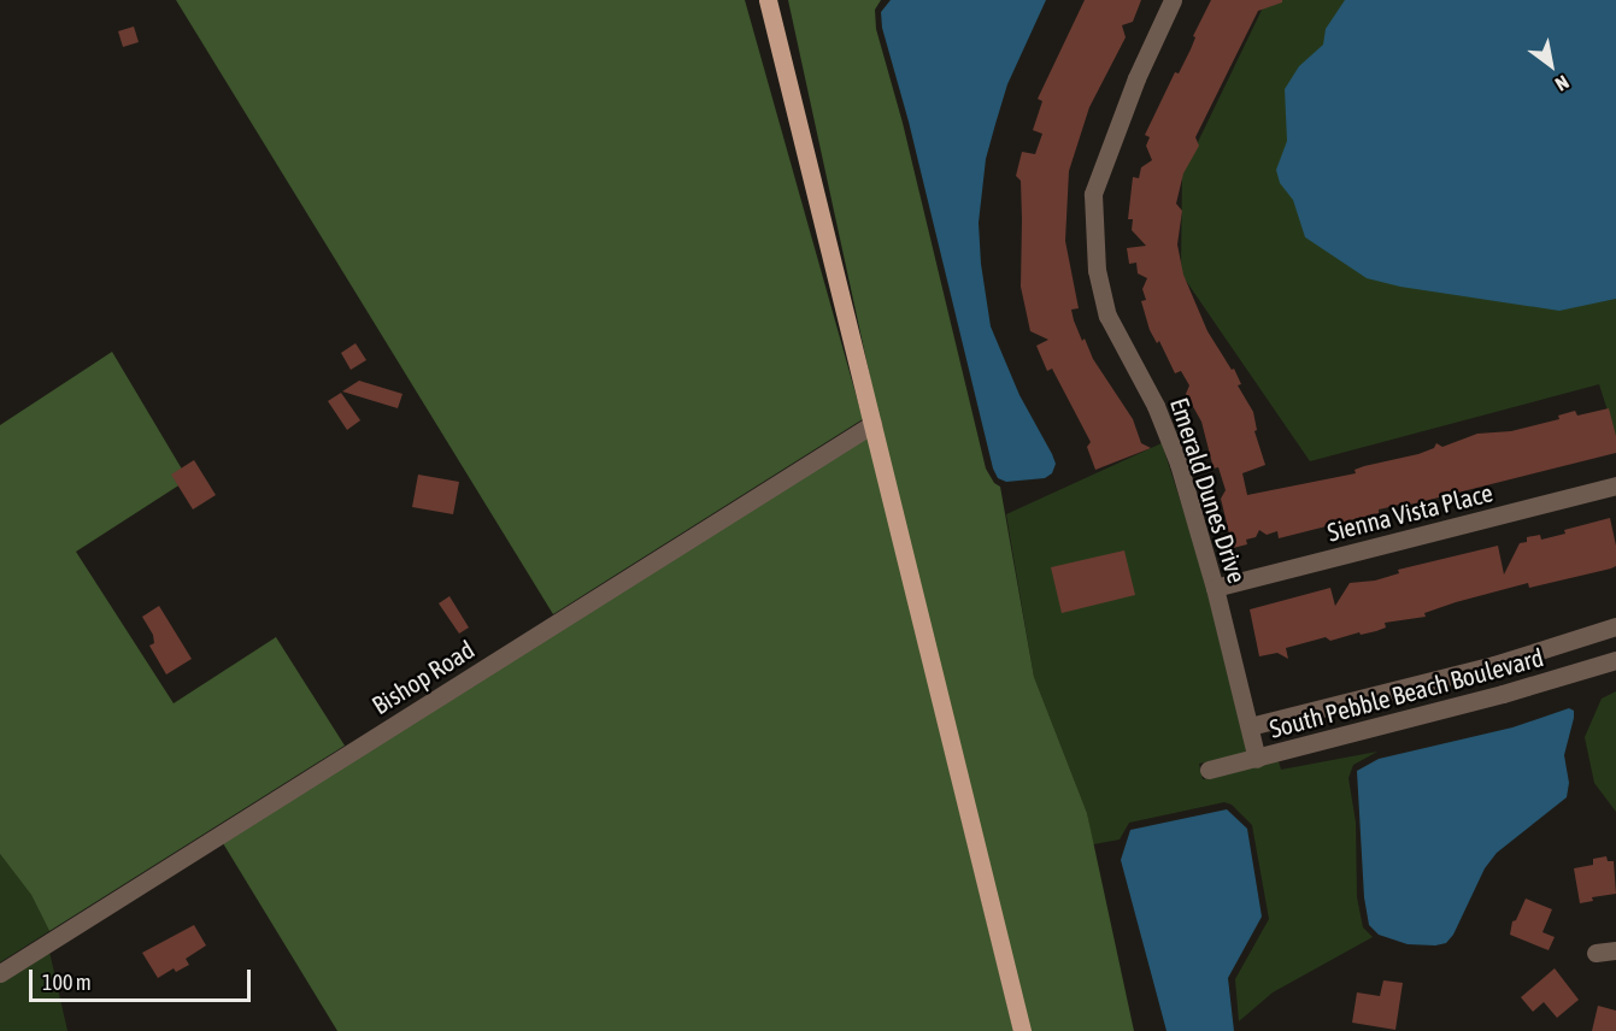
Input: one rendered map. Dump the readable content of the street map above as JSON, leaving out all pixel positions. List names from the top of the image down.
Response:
{
  "streets": {
    "street": [
      "Emerald Dunes Drive",
      "Sienna Vista Place",
      "Bishop Road",
      "South Pebble Beach Boulevard"
    ]
  },
  "crossings": [
    ["Emerald Dunes Drive", "Sienna Vista Place"],
    ["Emerald Dunes Drive", "South Pebble Beach Boulevard"]
  ],
  "scale_bar": "100 m",
  "north": "bottom right"
}
